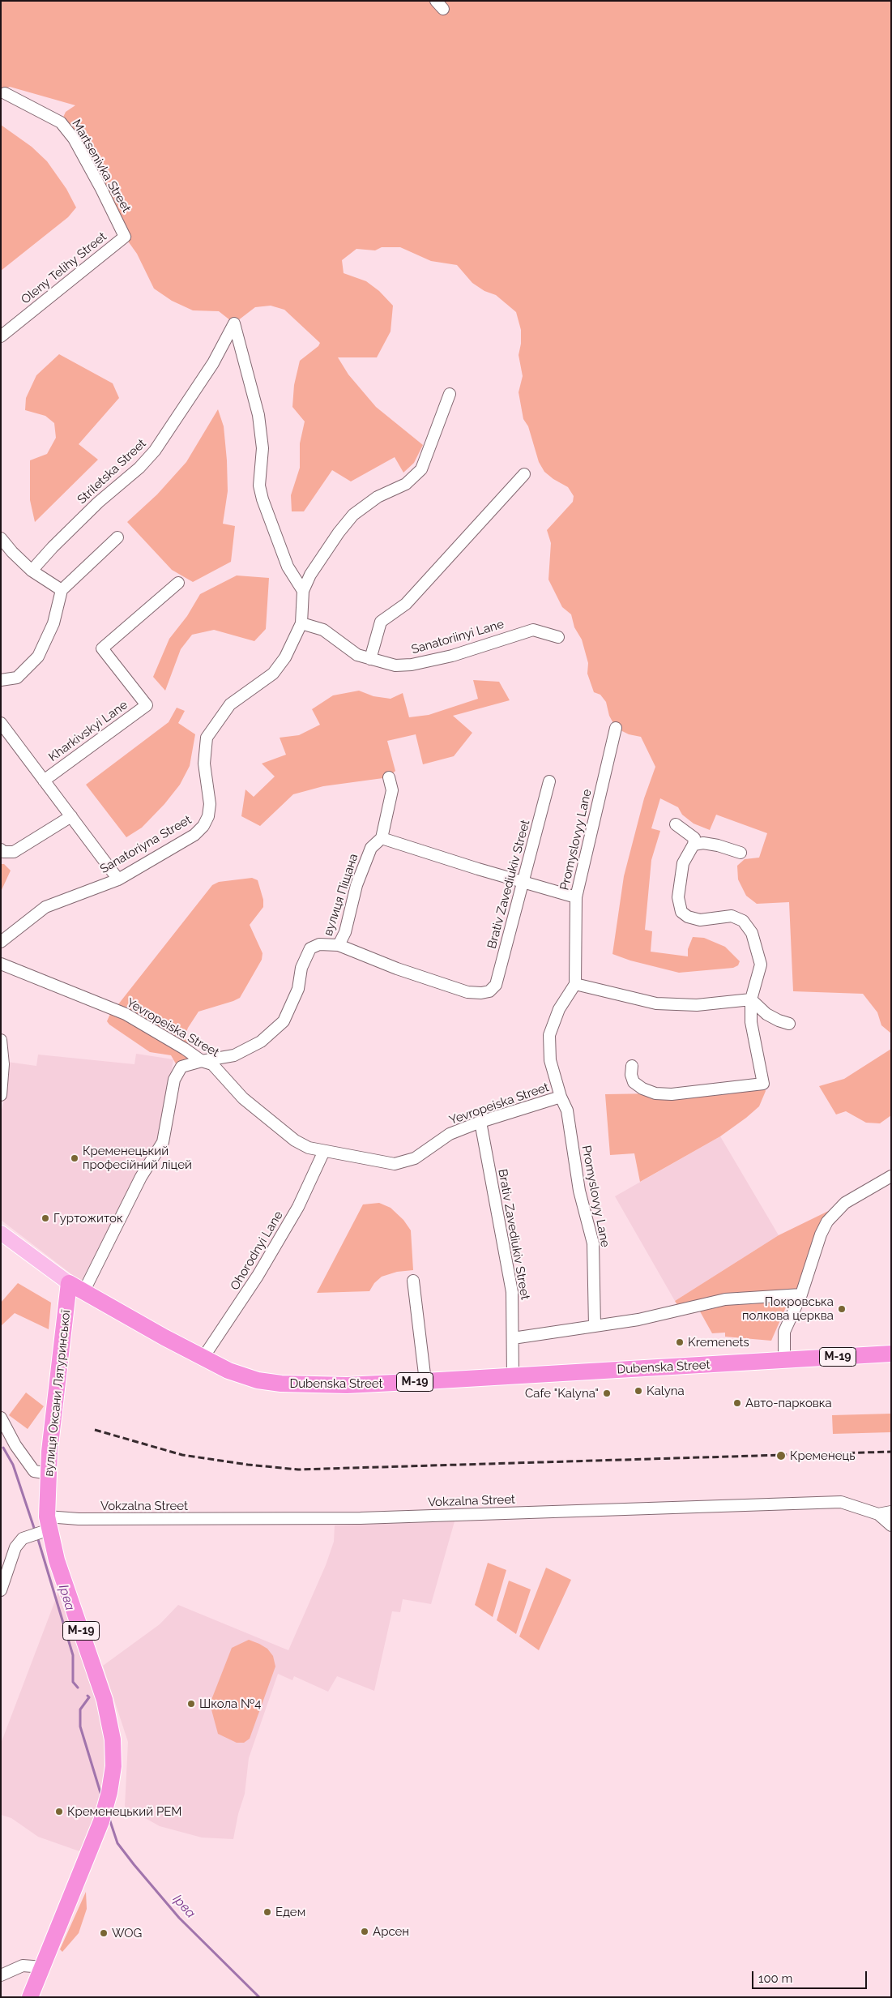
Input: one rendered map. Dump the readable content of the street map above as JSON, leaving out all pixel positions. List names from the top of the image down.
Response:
{
  "streets": {
    "highway": ["М-19", "Dubenska Street", "вулиця Оксани Лятуринської"],
    "street": [
      "Martsenivka Street",
      "Oleny Telihy Street",
      "Striletska Street",
      "Sanatoriinyi Lane",
      "Kharkivskyi Lane",
      "Promyslovyy Lane",
      "Sanatoriyna Street",
      "Brativ Zavediukiv Street",
      "вулиця Піщана",
      "Yevropeiska Street",
      "Ohorodnyi Lane",
      "Vokzalna Street"
    ]
  },
  "crossings": [
    ["Martsenivka Street", "Oleny Telihy Street"],
    ["Striletska Street", "Sanatoriyna Street"],
    ["Sanatoriinyi Lane", "Sanatoriyna Street"],
    ["Promyslovyy Lane", "Yevropeiska Street"],
    ["Brativ Zavediukiv Street", "вулиця Піщана"],
    ["Brativ Zavediukiv Street", "Yevropeiska Street"],
    ["Brativ Zavediukiv Street", "Dubenska Street"],
    ["вулиця Піщана", "Yevropeiska Street"],
    ["вулиця Піщана", "Dubenska Street"],
    ["Yevropeiska Street", "Ohorodnyi Lane"],
    ["Ohorodnyi Lane", "Dubenska Street"],
    ["М-19", "Dubenska Street"],
    ["М-19", "вулиця Оксани Лятуринської"],
    ["Dubenska Street", "вулиця Оксани Лятуринської"],
    ["вулиця Оксани Лятуринської", "Vokzalna Street"]
  ],
  "water": ["Ірва"],
  "places": [
    "Кременецький професійний ліцей",
    "Гуртожиток",
    "Покровська полкова церква",
    "Kremenets",
    "Kalyna",
    "Cafe \"Kalyna\"",
    "Авто-парковка",
    "Кременець",
    "Школа №4",
    "Кременецький РЕМ",
    "Едем",
    "Арсен",
    "WOG"
  ],
  "scale_bar": "100 m"
}
